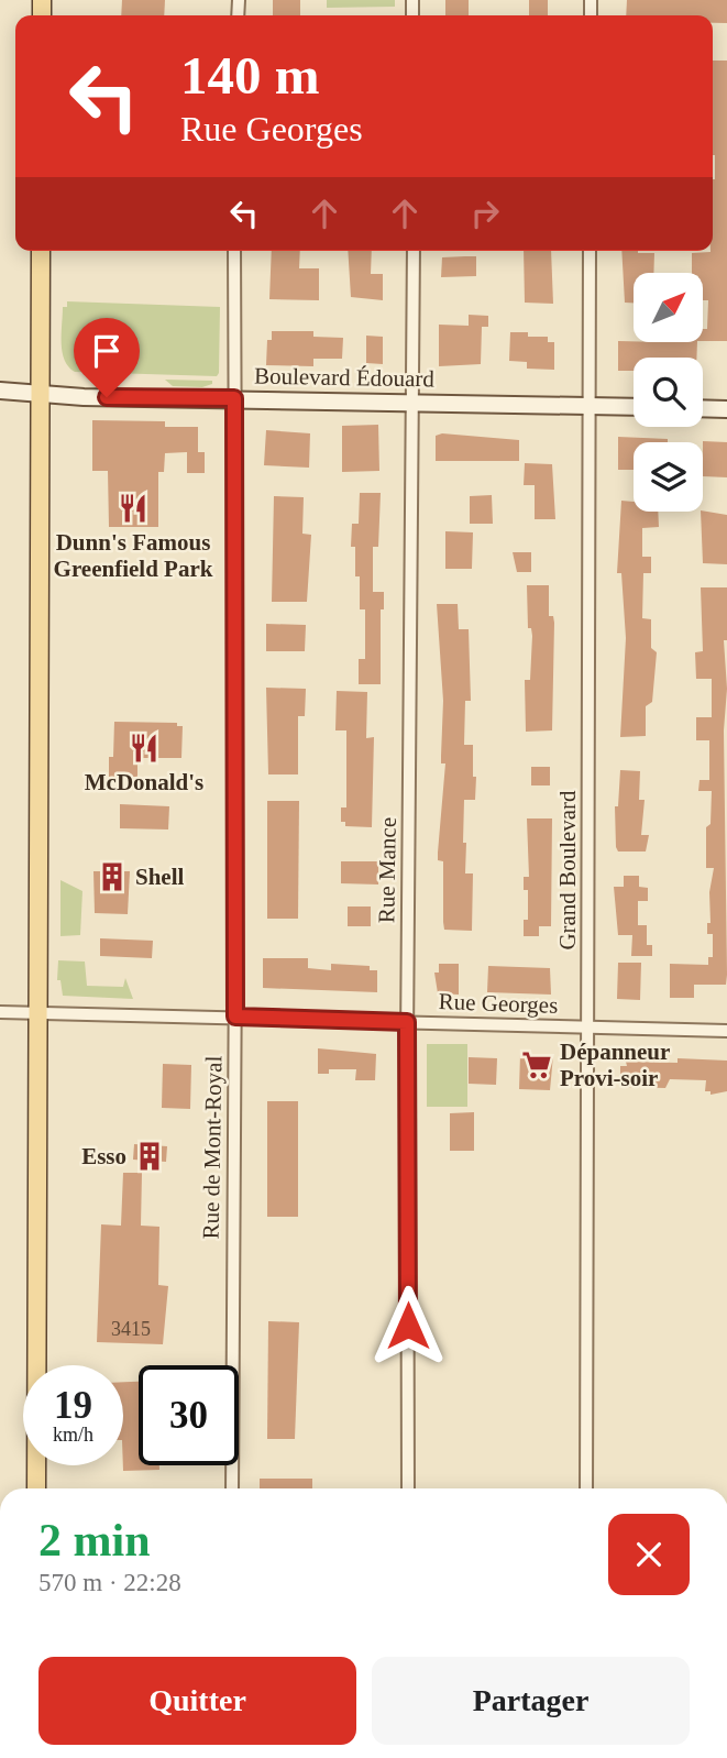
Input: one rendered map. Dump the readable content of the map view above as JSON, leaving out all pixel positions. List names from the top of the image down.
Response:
{
  "streets": {
    "street": [
      "Boulevard Édouard",
      "Rue Mance",
      "Grand Boulevard",
      "Rue Georges",
      "Rue de Mont-Royal"
    ]
  },
  "crossings": [
    ["Boulevard Édouard", "Rue Mance"],
    ["Boulevard Édouard", "Grand Boulevard"],
    ["Boulevard Édouard", "Rue de Mont-Royal"],
    ["Rue Mance", "Rue Georges"],
    ["Grand Boulevard", "Rue Georges"],
    ["Rue Georges", "Rue de Mont-Royal"]
  ],
  "places": {
    "restaurant": ["Dunn's Famous Greenfield Park", "McDonald's"],
    "building": ["Shell", "Esso"],
    "supermarket": ["Dépanneur Provi-soir"]
  },
  "house_numbers": ["3415"],
  "north": "top right",
  "page": {
    "turn": ["140 m", "Rue Georges"],
    "speed": "19 km/h",
    "limit": "30",
    "heading": ["2 min", "570 m · 22:28"],
    "buttons": ["Quitter", "Partager"]
  }
}
